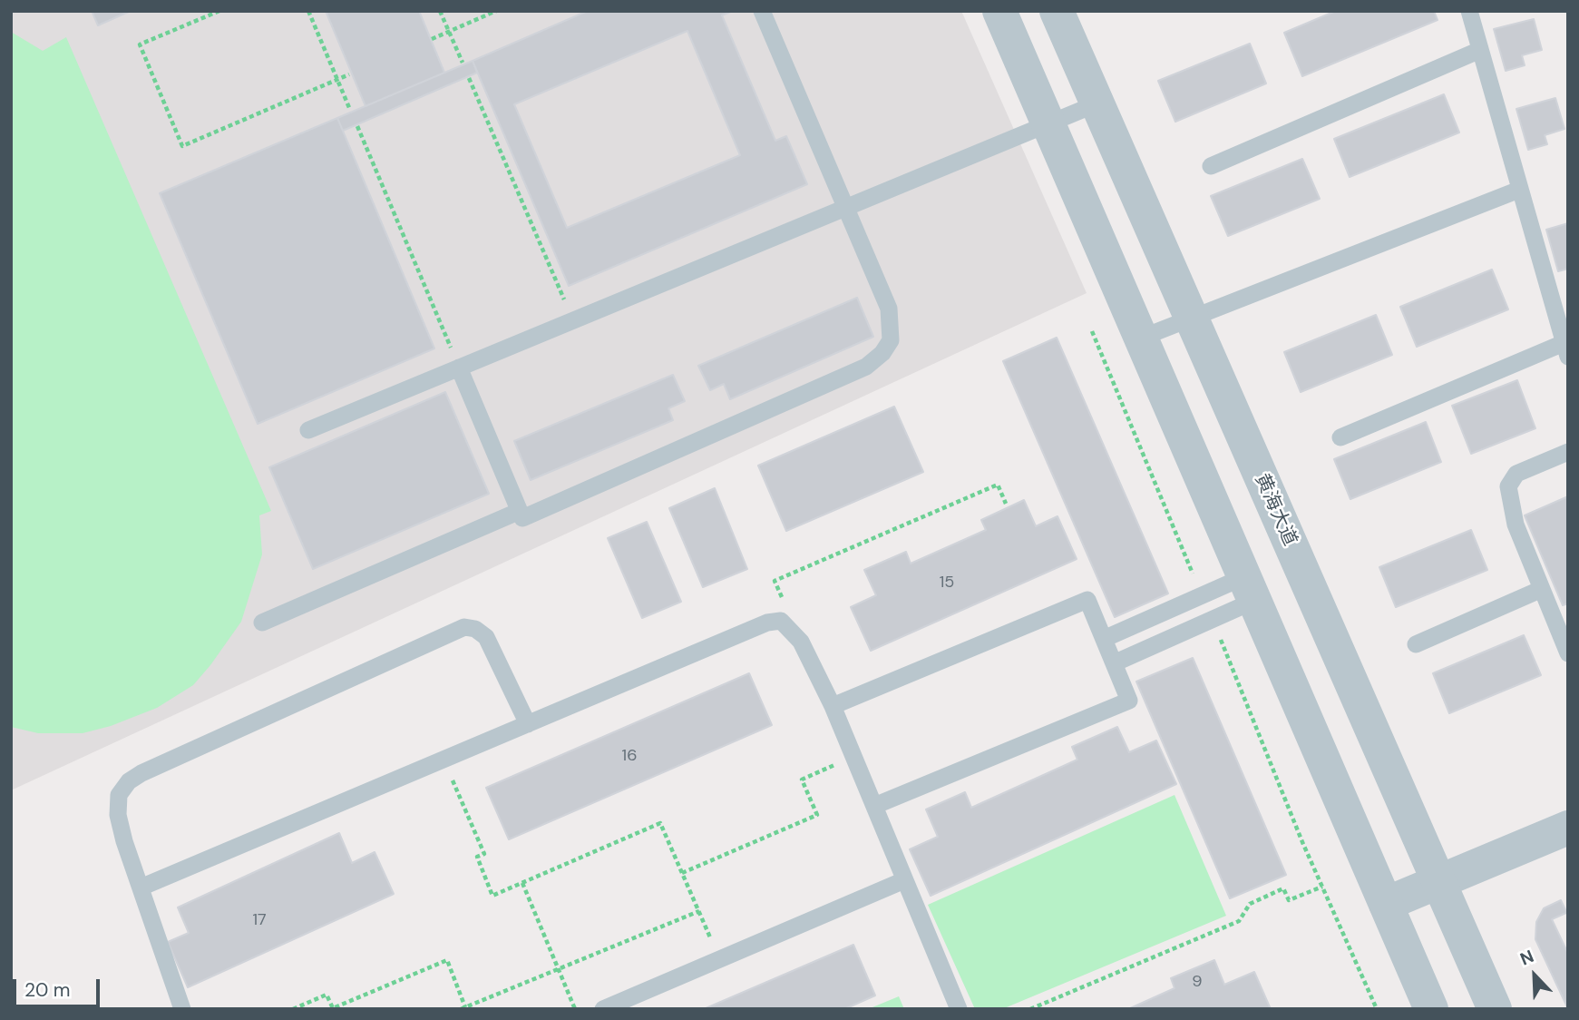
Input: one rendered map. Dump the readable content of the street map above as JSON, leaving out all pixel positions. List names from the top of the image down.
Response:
{
  "streets": {
    "street": ["黄海大道"]
  },
  "house_numbers": [
    "15",
    "16",
    "17",
    "9"
  ],
  "scale_bar": "20 m",
  "north": "top left"
}
